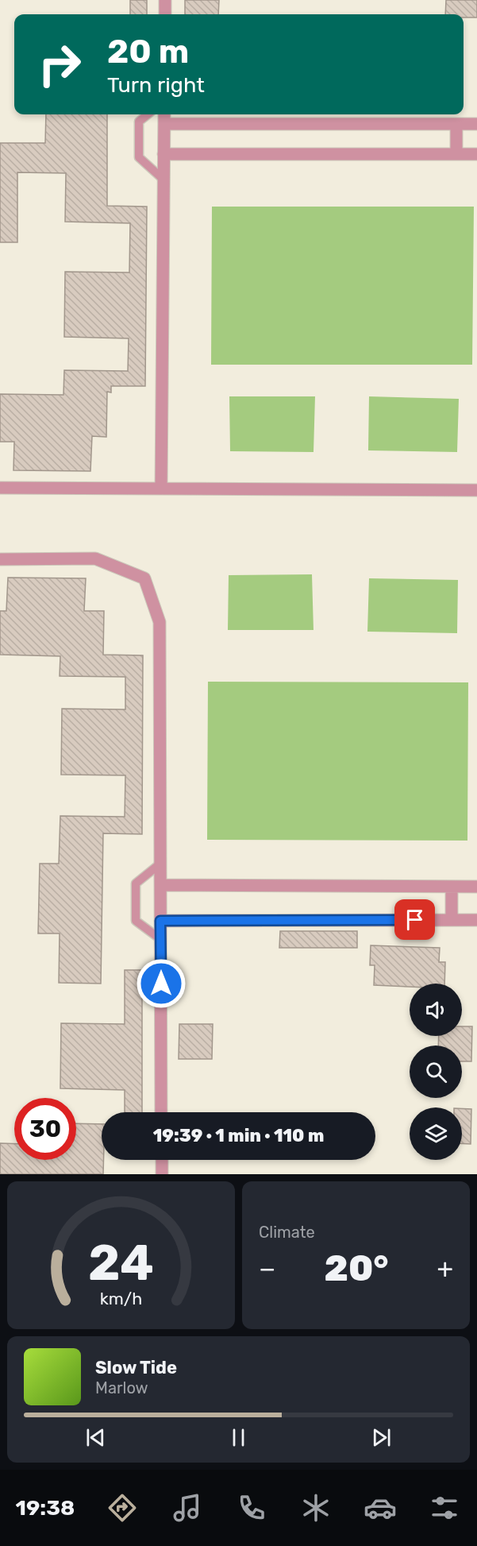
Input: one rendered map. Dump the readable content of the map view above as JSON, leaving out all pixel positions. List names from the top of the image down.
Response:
{
  "page": {
    "turn": ["20 m", "Turn right"],
    "limit": "30",
    "trip": "19:39 · 1 min · 110 m",
    "tile": "Climate",
    "heat": ["−", "20°", "+"],
    "song": ["Slow Tide", "Marlow"],
    "tabs": "19:38",
    "gauge": ["24", "km/h"]
  }
}
